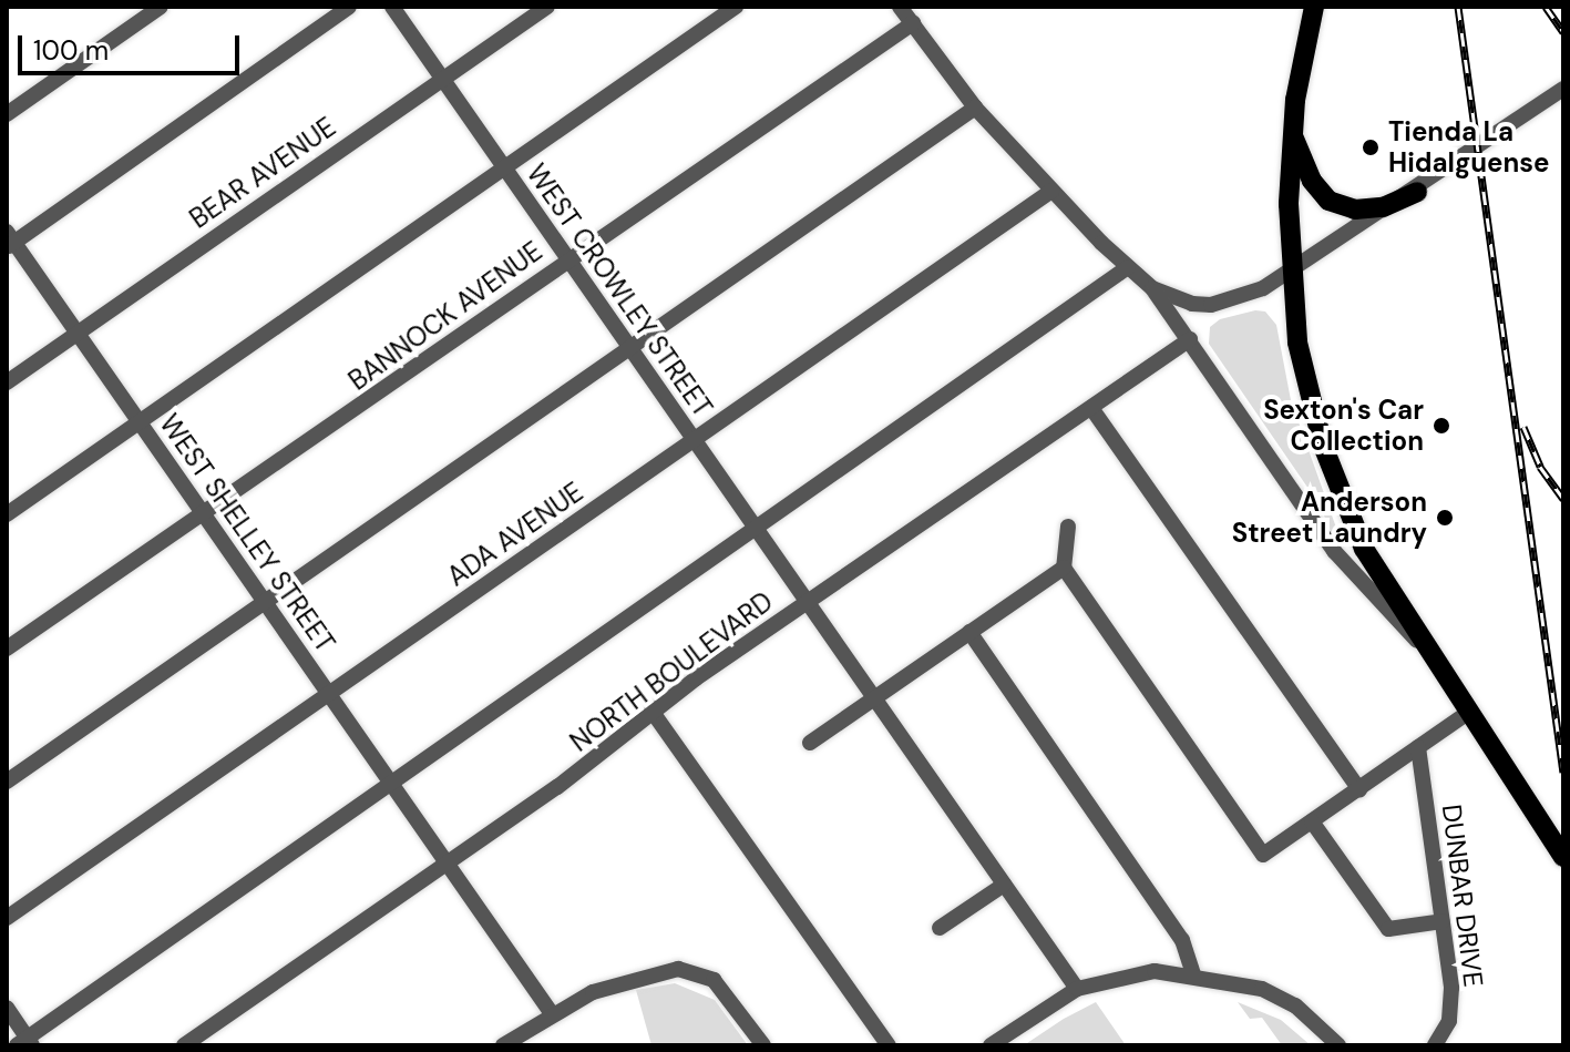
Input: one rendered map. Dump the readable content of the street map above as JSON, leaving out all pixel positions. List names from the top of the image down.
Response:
{
  "streets": {
    "street": [
      "BEAR AVENUE",
      "WEST CROWLEY STREET",
      "BANNOCK AVENUE",
      "WEST SHELLEY STREET",
      "ADA AVENUE",
      "NORTH BOULEVARD",
      "DUNBAR DRIVE"
    ]
  },
  "crossings": [
    ["BEAR AVENUE", "WEST CROWLEY STREET"],
    ["BEAR AVENUE", "WEST SHELLEY STREET"],
    ["WEST CROWLEY STREET", "BANNOCK AVENUE"],
    ["WEST CROWLEY STREET", "ADA AVENUE"],
    ["WEST CROWLEY STREET", "NORTH BOULEVARD"],
    ["BANNOCK AVENUE", "WEST SHELLEY STREET"],
    ["WEST SHELLEY STREET", "ADA AVENUE"],
    ["WEST SHELLEY STREET", "NORTH BOULEVARD"]
  ],
  "places": ["Tienda La Hidalguense", "Sexton's Car Collection", "Anderson Street Laundry"],
  "scale_bar": "100 m"
}
